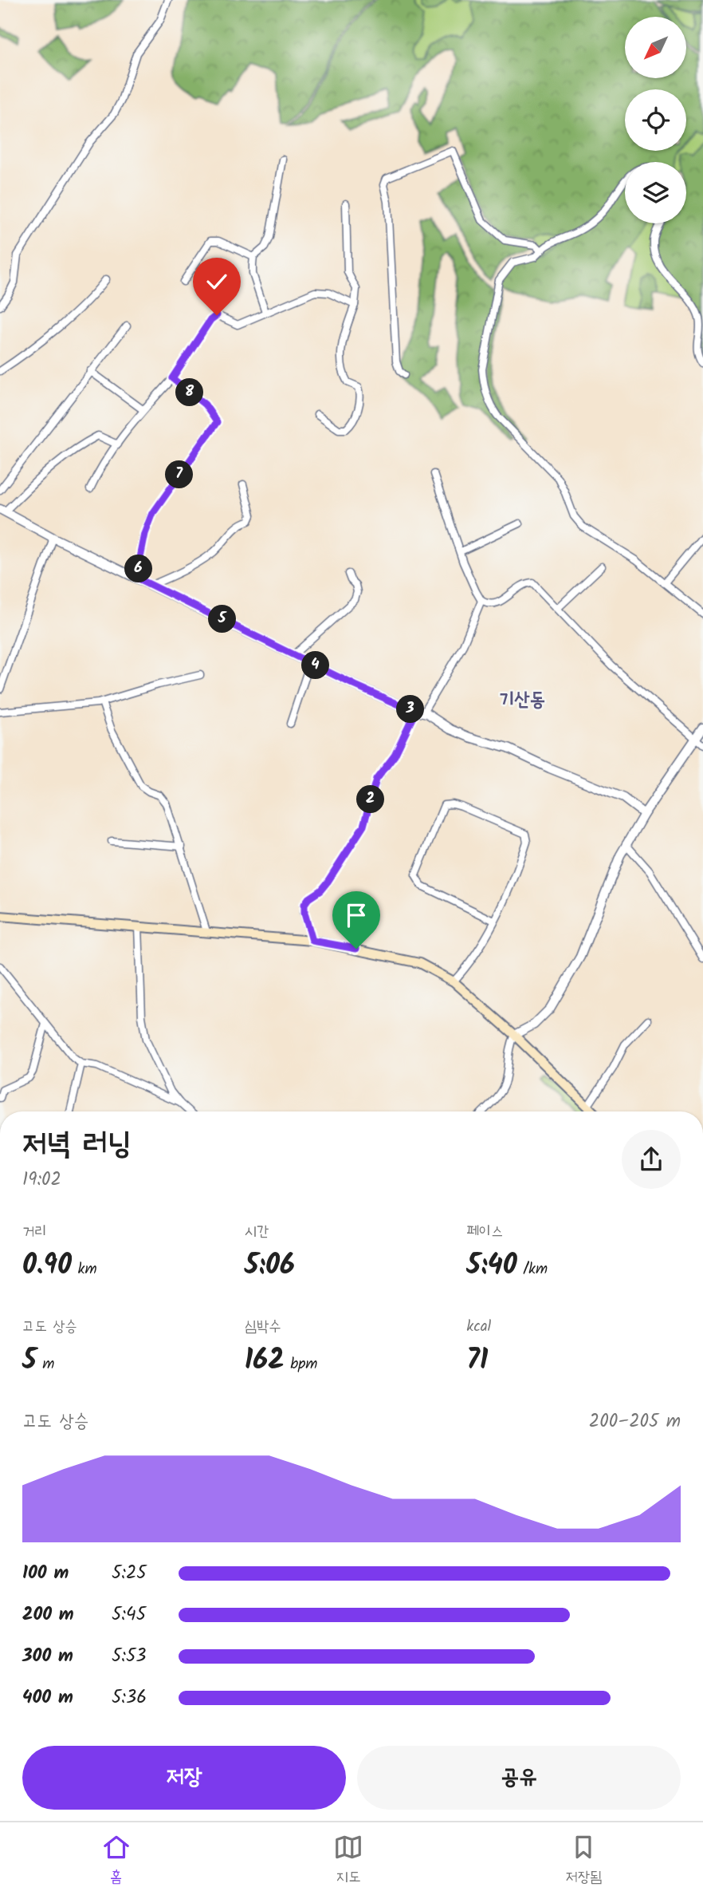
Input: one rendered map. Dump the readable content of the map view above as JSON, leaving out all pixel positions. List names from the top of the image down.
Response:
{
  "districts": ["기산동"],
  "north": "bottom left",
  "page": {
    "pins": [
      "8",
      "7",
      "6",
      "5",
      "4",
      "3",
      "2"
    ],
    "heading": ["저녁 러닝", "19:02"],
    "stats": [
      ["거리", "0.90 km"],
      ["시간", "5:06"],
      ["페이스", "5:40 /km"],
      ["고도 상승", "5 m"],
      ["심박수", "162 bpm"],
      ["kcal", "71"]
    ],
    "chart": ["고도 상승", "200–205 m"],
    "list": [
      {
        "name": "100 m",
        "note": "5:25"
      },
      {
        "name": "200 m",
        "note": "5:45"
      },
      {
        "name": "300 m",
        "note": "5:53"
      },
      {
        "name": "400 m",
        "note": "5:36"
      }
    ],
    "buttons": ["저장", "공유"],
    "tabs": ["홈", "지도", "저장됨"]
  }
}
